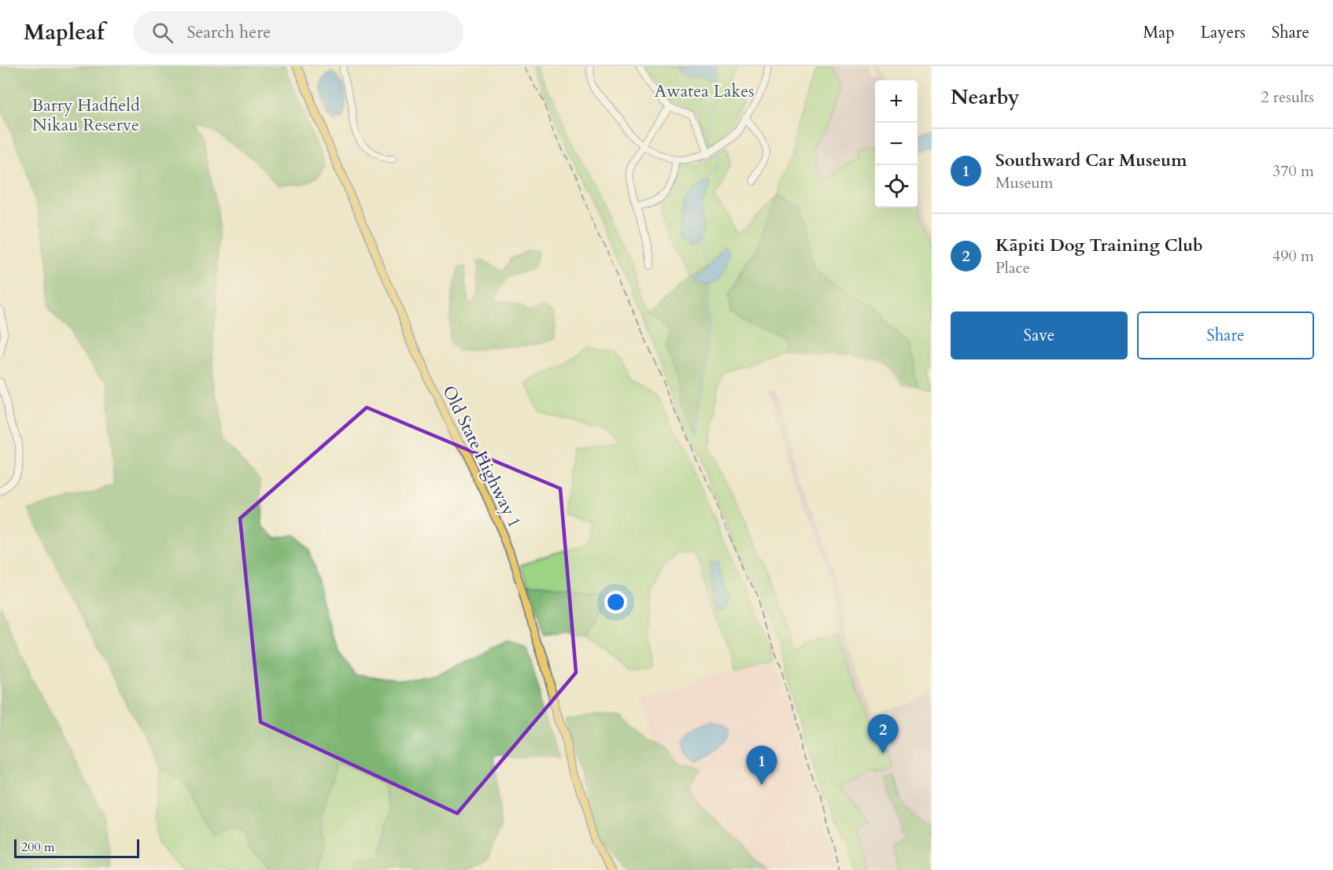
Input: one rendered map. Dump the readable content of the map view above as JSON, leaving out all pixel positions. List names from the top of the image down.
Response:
{
  "streets": {
    "main road": ["Old State Highway 1"]
  },
  "parks": ["Awatea Lakes", "Barry Hadfield Nikau Reserve"],
  "scale_bar": "200 m",
  "page": {
    "header": "Mapleaf",
    "search": "Search here",
    "nav": ["Map", "Layers", "Share"],
    "heading": ["Nearby", "2 results"],
    "map_buttons": ["+", "−"],
    "list": [
      {
        "mark": "1",
        "name": "Southward Car Museum",
        "note": "Museum",
        "value": "370 m"
      },
      {
        "mark": "2",
        "name": "Kāpiti Dog Training Club",
        "note": "Place",
        "value": "490 m"
      }
    ],
    "buttons": ["Save", "Share"],
    "pins": ["2", "1"],
    "scale": "200 m"
  }
}
